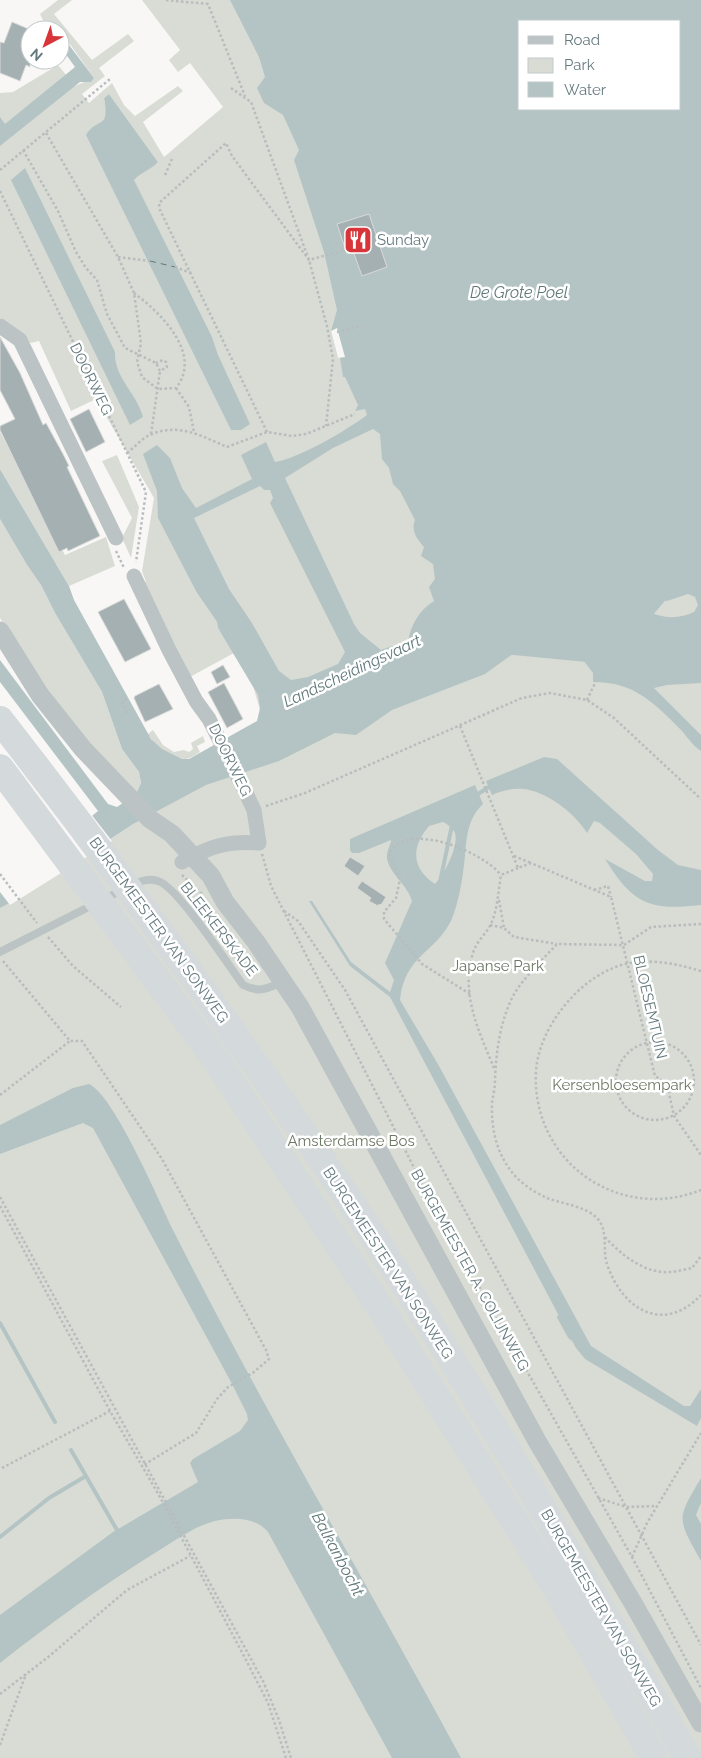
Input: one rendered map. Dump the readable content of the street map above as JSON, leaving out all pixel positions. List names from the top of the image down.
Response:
{
  "streets": {
    "highway": ["BURGEMEESTER VAN SONWEG"],
    "street": ["DOORWEG", "BURGEMEESTER A. COLIJNWEG"],
    "lane": ["BLEEKERSKADE"],
    "path": ["BLOESEMTUIN"]
  },
  "crossings": [
    ["DOORWEG", "BURGEMEESTER A. COLIJNWEG"],
    ["BLEEKERSKADE", "BURGEMEESTER A. COLIJNWEG"]
  ],
  "water": ["De Grote Poel", "Landscheidingsvaart", "Balkanbocht"],
  "parks": ["Japanse Park", "Kersenbloesempark", "Amsterdamse Bos"],
  "places": {
    "restaurant": ["Sunday"]
  },
  "legend": ["Road", "Park", "Water"],
  "north": "bottom left"
}
